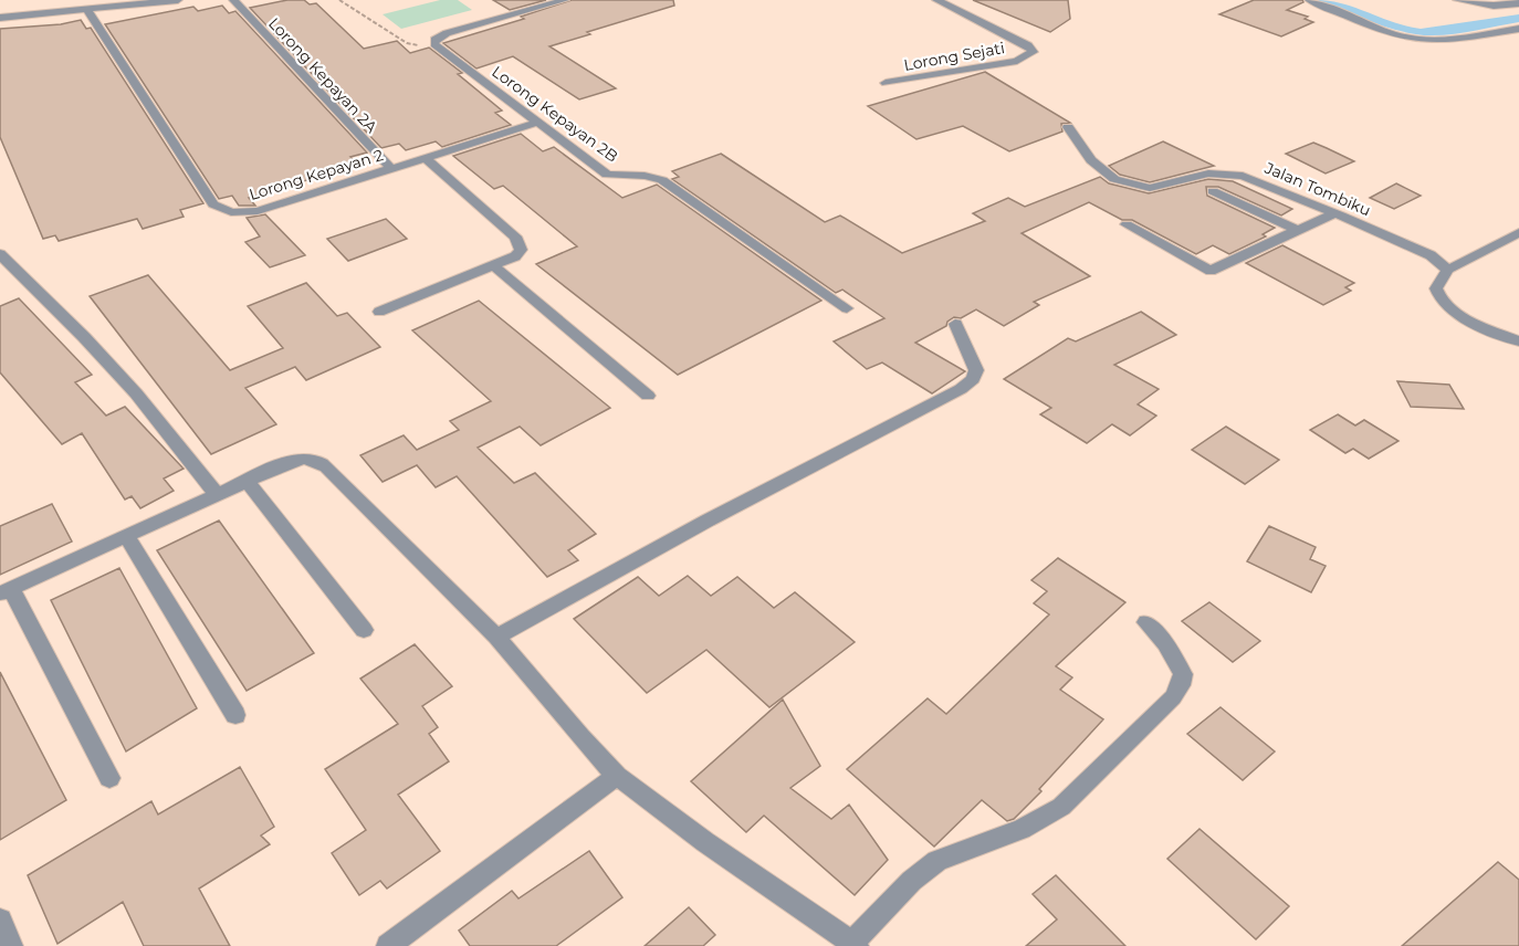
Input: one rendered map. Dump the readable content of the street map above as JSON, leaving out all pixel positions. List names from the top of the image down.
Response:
{
  "streets": {
    "street": [
      "Lorong Sejati",
      "Lorong Kepayan 2A",
      "Lorong Kepayan 2B",
      "Lorong Kepayan 2",
      "Jalan Tombiku"
    ]
  },
  "crossings": [
    ["Lorong Kepayan 2A", "Lorong Kepayan 2"],
    ["Lorong Kepayan 2B", "Lorong Kepayan 2"]
  ]
}
